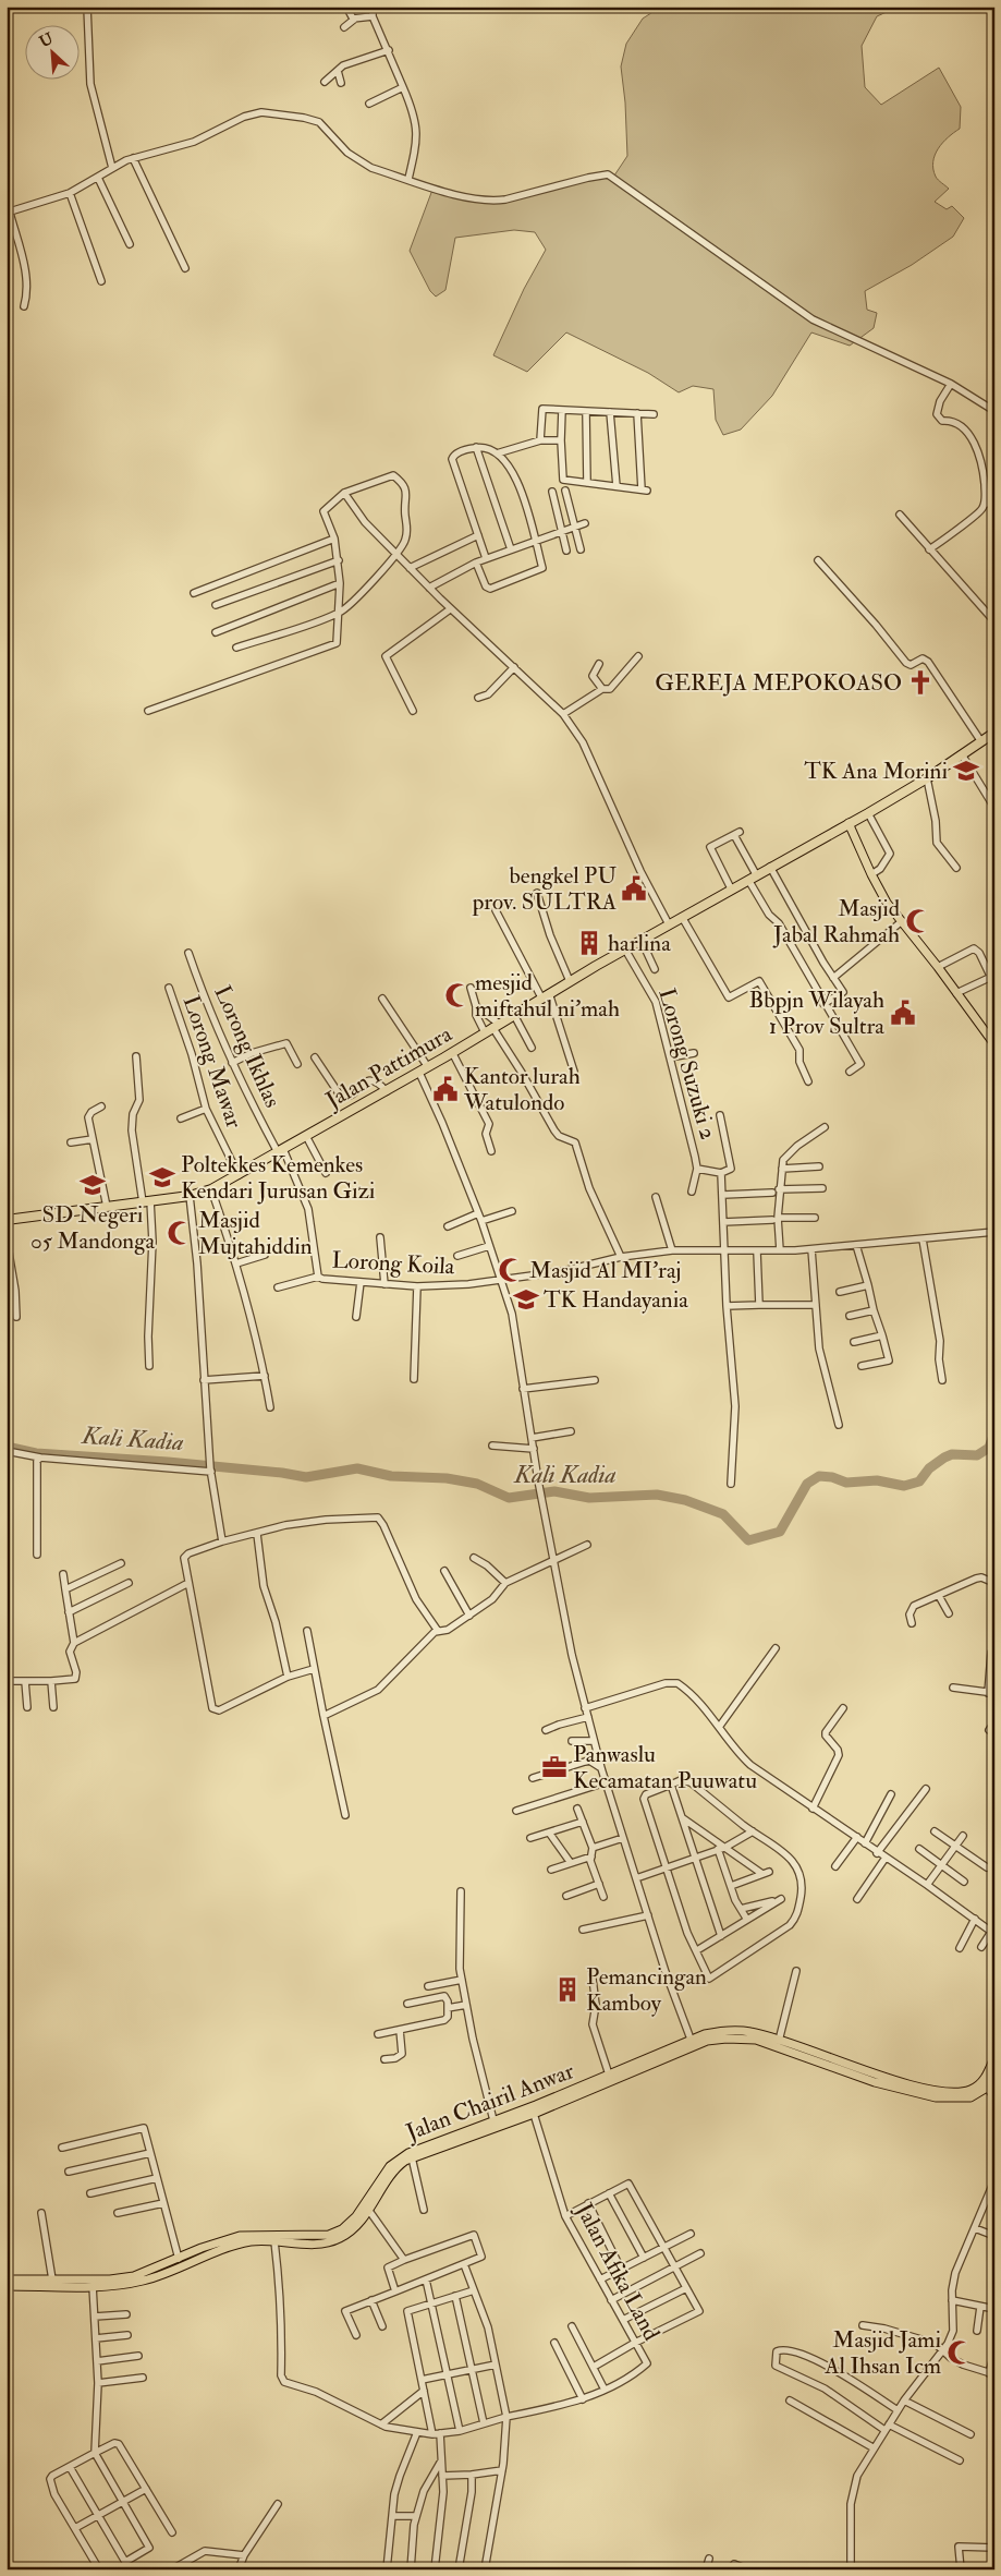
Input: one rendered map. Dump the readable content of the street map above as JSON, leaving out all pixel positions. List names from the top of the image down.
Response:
{
  "streets": {
    "highway": ["Jalan Pattimura"],
    "main road": ["Jalan Chairil Anwar"],
    "street": [
      "Lorong Ikhlas",
      "Lorong Mawar",
      "Lorong Suzuki 2",
      "Lorong Koila",
      "Jalan Afika Land"
    ]
  },
  "crossings": [
    ["Lorong Ikhlas", "Jalan Pattimura"],
    ["Lorong Ikhlas", "Lorong Koila"],
    ["Lorong Mawar", "Jalan Pattimura"],
    ["Lorong Suzuki 2", "Jalan Pattimura"],
    ["Jalan Pattimura", "Lorong Koila"],
    ["Jalan Chairil Anwar", "Jalan Afika Land"]
  ],
  "water": ["Kali Kadia"],
  "places": {
    "church": ["GEREJA MEPOKOASO"],
    "school or university": [
      "TK Ana Morini",
      "Poltekkes Kemenkes Kendari Jurusan Gizi",
      "SD Negeri 05 Mandonga",
      "TK Handayania"
    ],
    "public building": ["bengkel PU prov. SULTRA", "Bbpjn Wilayah 1 Prov Sultra", "Kantor lurah Watulondo"],
    "mosque": [
      "Masjid Jabal Rahmah",
      "mesjid miftahul ni'mah",
      "Masjid Mujtahiddin",
      "Masjid Al MI'raj",
      "Masjid Jami Al Ihsan Icm"
    ],
    "building": ["harlina", "Pemancingan Kamboy"],
    "office": ["Panwaslu Kecamatan Puuwatu"]
  },
  "north": "top left"
}
